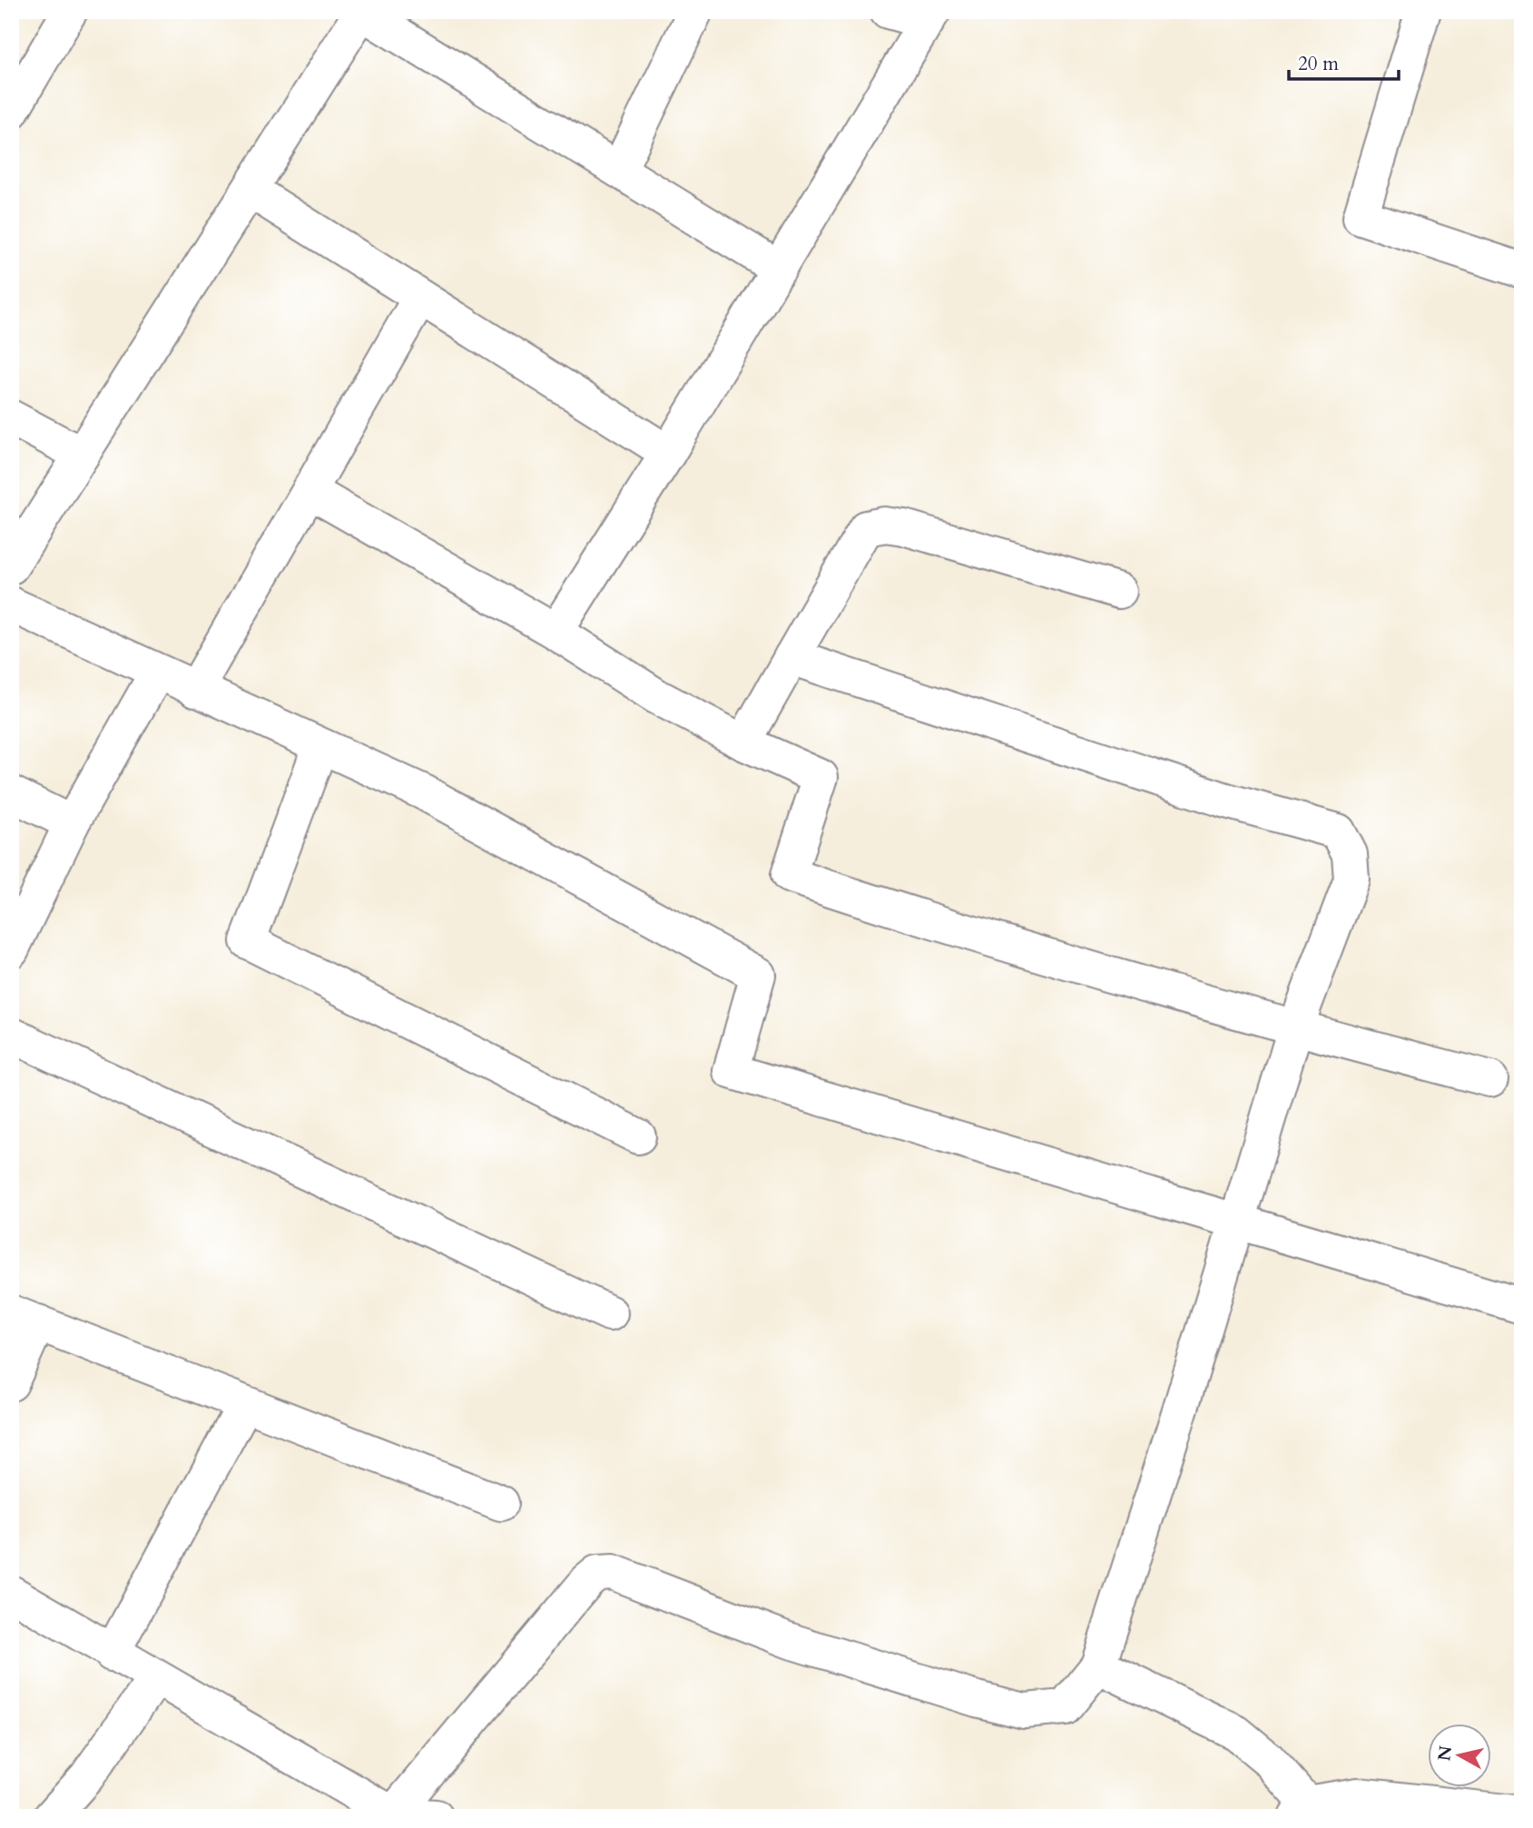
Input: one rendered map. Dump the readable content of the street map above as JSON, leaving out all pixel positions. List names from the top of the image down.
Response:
{
  "scale_bar": "20 m",
  "north": "left"
}
